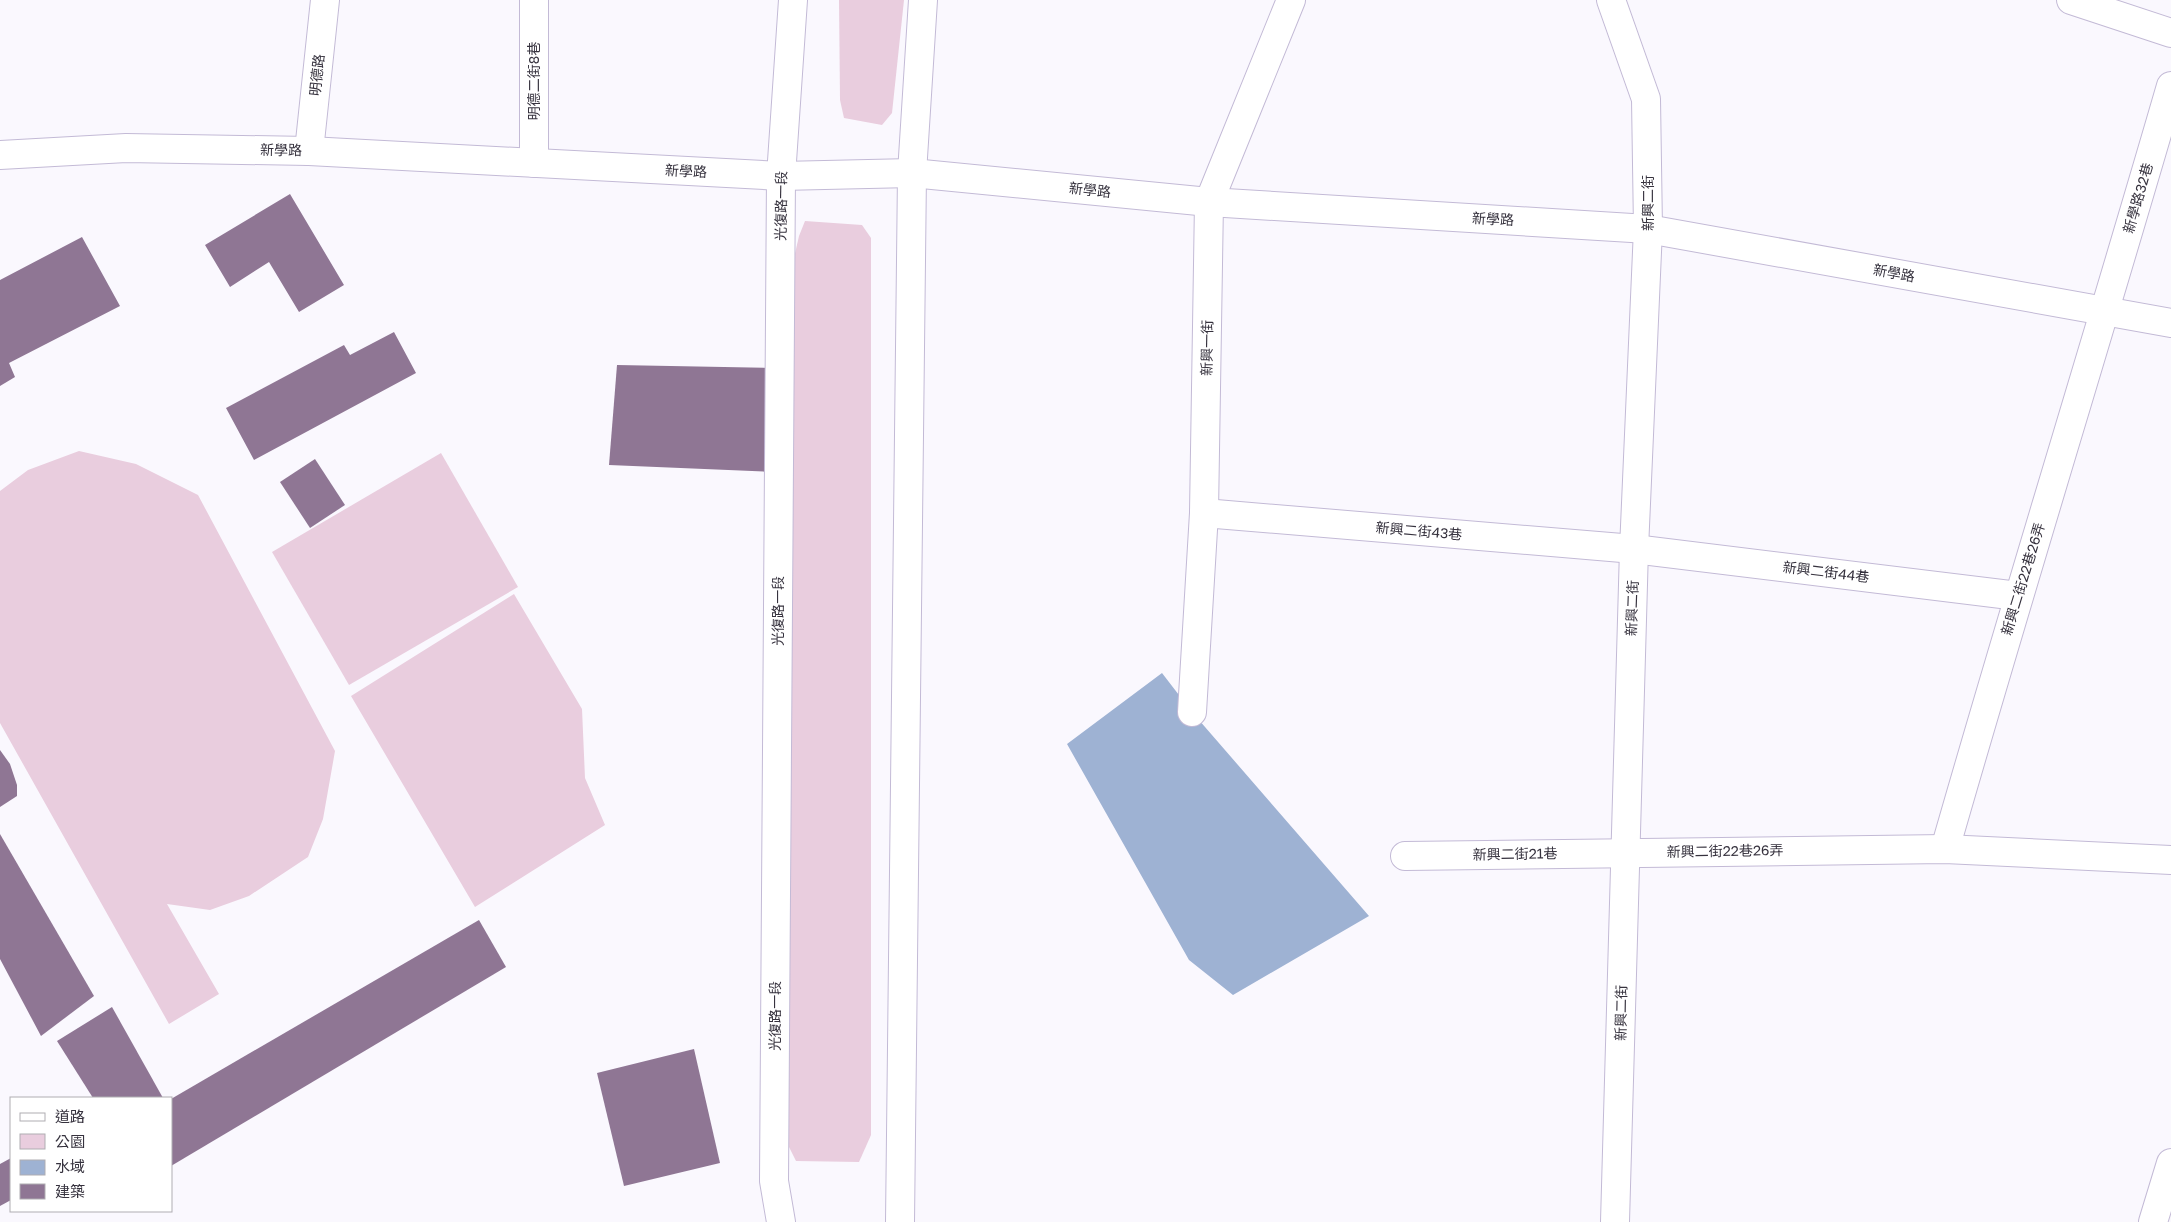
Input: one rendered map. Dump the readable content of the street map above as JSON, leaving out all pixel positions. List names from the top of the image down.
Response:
{
  "streets": {
    "street": [
      "明德路",
      "明德二街8巷",
      "新學路",
      "新學路32巷",
      "新興二街",
      "光復路一段",
      "新興一街",
      "新興二街43巷",
      "新興二街44巷",
      "新興二街22巷26弄",
      "新興二街21巷"
    ]
  },
  "crossings": [
    ["明德路", "新學路"],
    ["明德二街8巷", "新學路"],
    ["新學路", "新學路32巷"],
    ["新學路", "新興二街"],
    ["新學路", "光復路一段"],
    ["新學路", "新興一街"],
    ["新學路", "新興二街22巷26弄"],
    ["新學路32巷", "新興二街22巷26弄"],
    ["新興二街", "新興二街43巷"],
    ["新興二街", "新興二街44巷"],
    ["新興二街", "新興二街22巷26弄"],
    ["新興二街", "新興二街21巷"],
    ["新興一街", "新興二街43巷"],
    ["新興二街43巷", "新興二街44巷"],
    ["新興二街44巷", "新興二街22巷26弄"],
    ["新興二街22巷26弄", "新興二街21巷"]
  ],
  "legend": [
    "道路",
    "公園",
    "水域",
    "建築"
  ]
}
